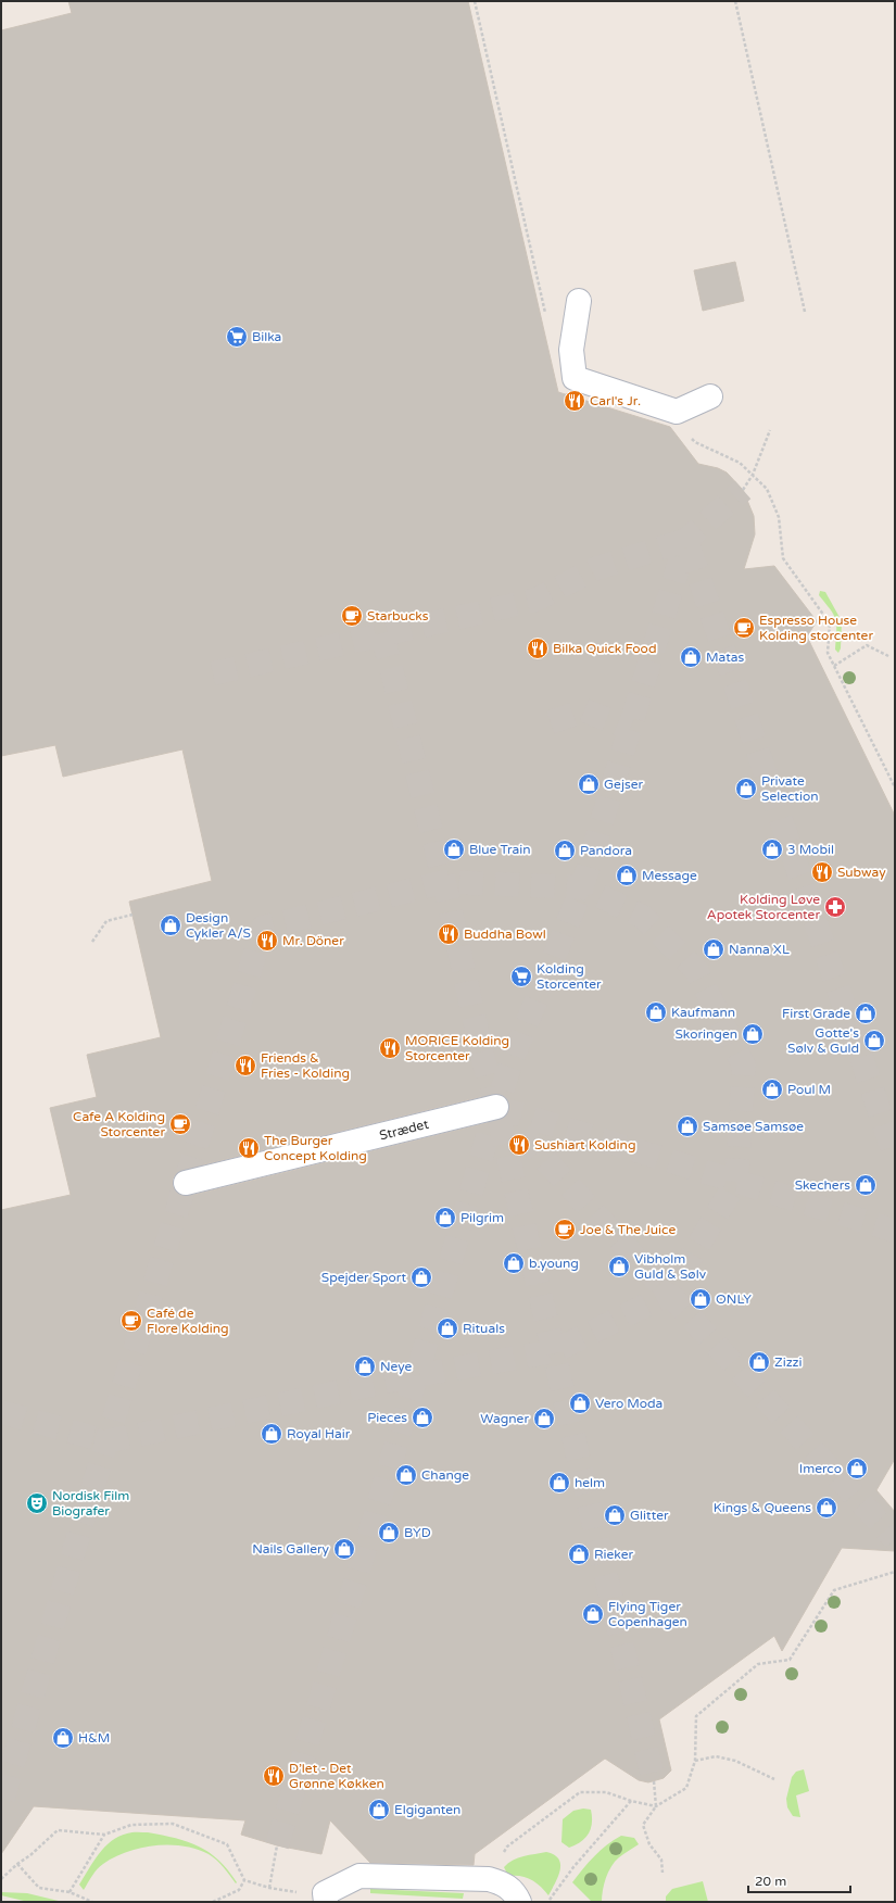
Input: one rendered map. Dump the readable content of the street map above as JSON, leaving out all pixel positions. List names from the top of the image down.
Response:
{
  "streets": {
    "street": ["Strædet"]
  },
  "places": {
    "supermarket": ["Bilka", "Kolding Storcenter"],
    "restaurant": [
      "Carl's Jr.",
      "Bilka Quick Food",
      "Subway",
      "Buddha Bowl",
      "Mr. Döner",
      "MORICE Kolding Storcenter",
      "Friends & Fries - Kolding",
      "Sushiart Kolding",
      "The Burger Concept Kolding",
      "D’let - Det Grønne Køkken"
    ],
    "cafe": [
      "Starbucks",
      "Espresso House Kolding storcenter",
      "Cafe A Kolding Storcenter",
      "Joe & The Juice",
      "Café de Flore Kolding"
    ],
    "shop": [
      "Matas",
      "Gejser",
      "Private Selection",
      "Blue Train",
      "3 Mobil",
      "Pandora",
      "Message",
      "Design Cykler A/S",
      "Nanna XL",
      "Kaufmann",
      "First Grade",
      "Skoringen",
      "Gotte's Sølv & Guld",
      "Poul M",
      "Samsøe Samsøe",
      "Skechers",
      "Pilgrim",
      "b.young",
      "Vibholm Guld & Sølv",
      "Spejder Sport",
      "ONLY",
      "Rituals",
      "Zizzi",
      "Neye",
      "Vero Moda",
      "Pieces",
      "Wagner",
      "Royal Hair",
      "Imerco",
      "Change",
      "helm",
      "Kings & Queens",
      "Glitter",
      "BYD",
      "Nails Gallery",
      "Rieker",
      "Flying Tiger Copenhagen",
      "H&M",
      "Elgiganten"
    ],
    "pharmacy": ["Kolding Løve Apotek Storcenter"],
    "theatre": ["Nordisk Film Biografer"]
  },
  "scale_bar": "20 m"
}
